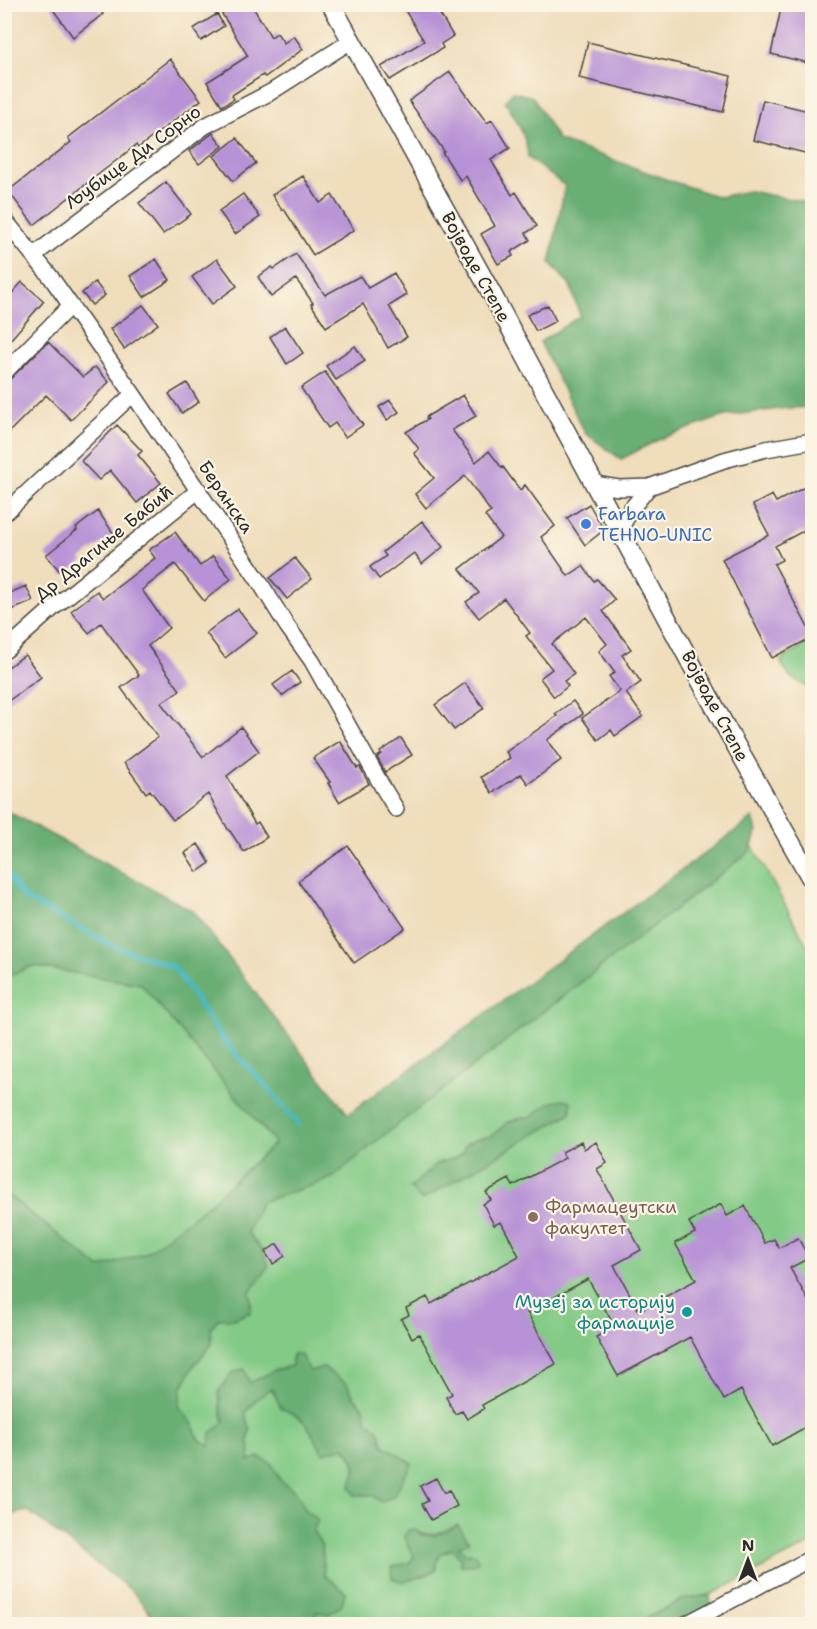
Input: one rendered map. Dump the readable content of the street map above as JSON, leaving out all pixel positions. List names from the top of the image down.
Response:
{
  "streets": {
    "street": [
      "Љубице Ди Сорно",
      "Војводе Степе",
      "Беранска",
      "Др Драгиње Бабић"
    ]
  },
  "crossings": [
    ["Љубице Ди Сорно", "Војводе Степе"],
    ["Љубице Ди Сорно", "Беранска"],
    ["Беранска", "Др Драгиње Бабић"]
  ],
  "places": ["Farbara TEHNO-UNIC", "Фармацеутски факултет", "Музеј за историју фармације"],
  "north": "top"
}
